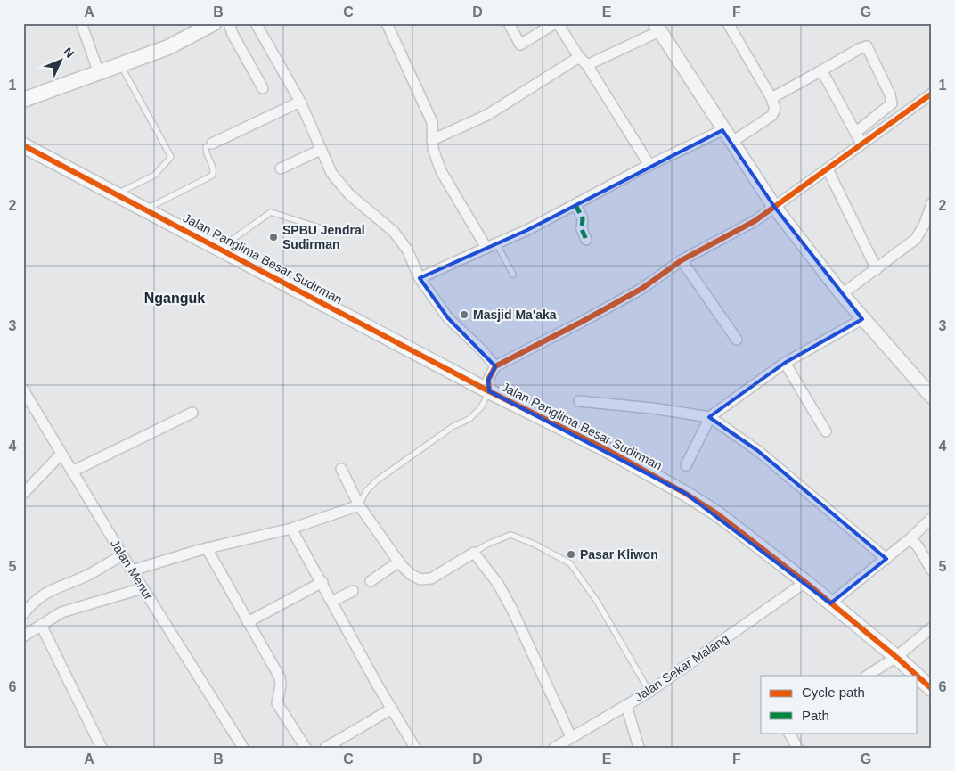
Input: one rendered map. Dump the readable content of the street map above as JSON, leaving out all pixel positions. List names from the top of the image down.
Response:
{
  "streets": {
    "main road": ["Jalan Panglima Besar Sudirman"],
    "street": ["Jalan Menur", "Jalan Sekar Malang"]
  },
  "crossings": [
    ["Jalan Panglima Besar Sudirman", "Jalan Sekar Malang"]
  ],
  "districts": ["Nganguk"],
  "places": ["SPBU Jendral Sudirman", "Masjid Ma'aka", "Pasar Kliwon"],
  "legend": ["Cycle path", "Path"],
  "north": "top right",
  "grid": {
    "columns": [
      "A",
      "B",
      "C",
      "D",
      "E",
      "F",
      "G"
    ],
    "rows": [
      "1",
      "2",
      "3",
      "4",
      "5",
      "6"
    ]
  }
}
